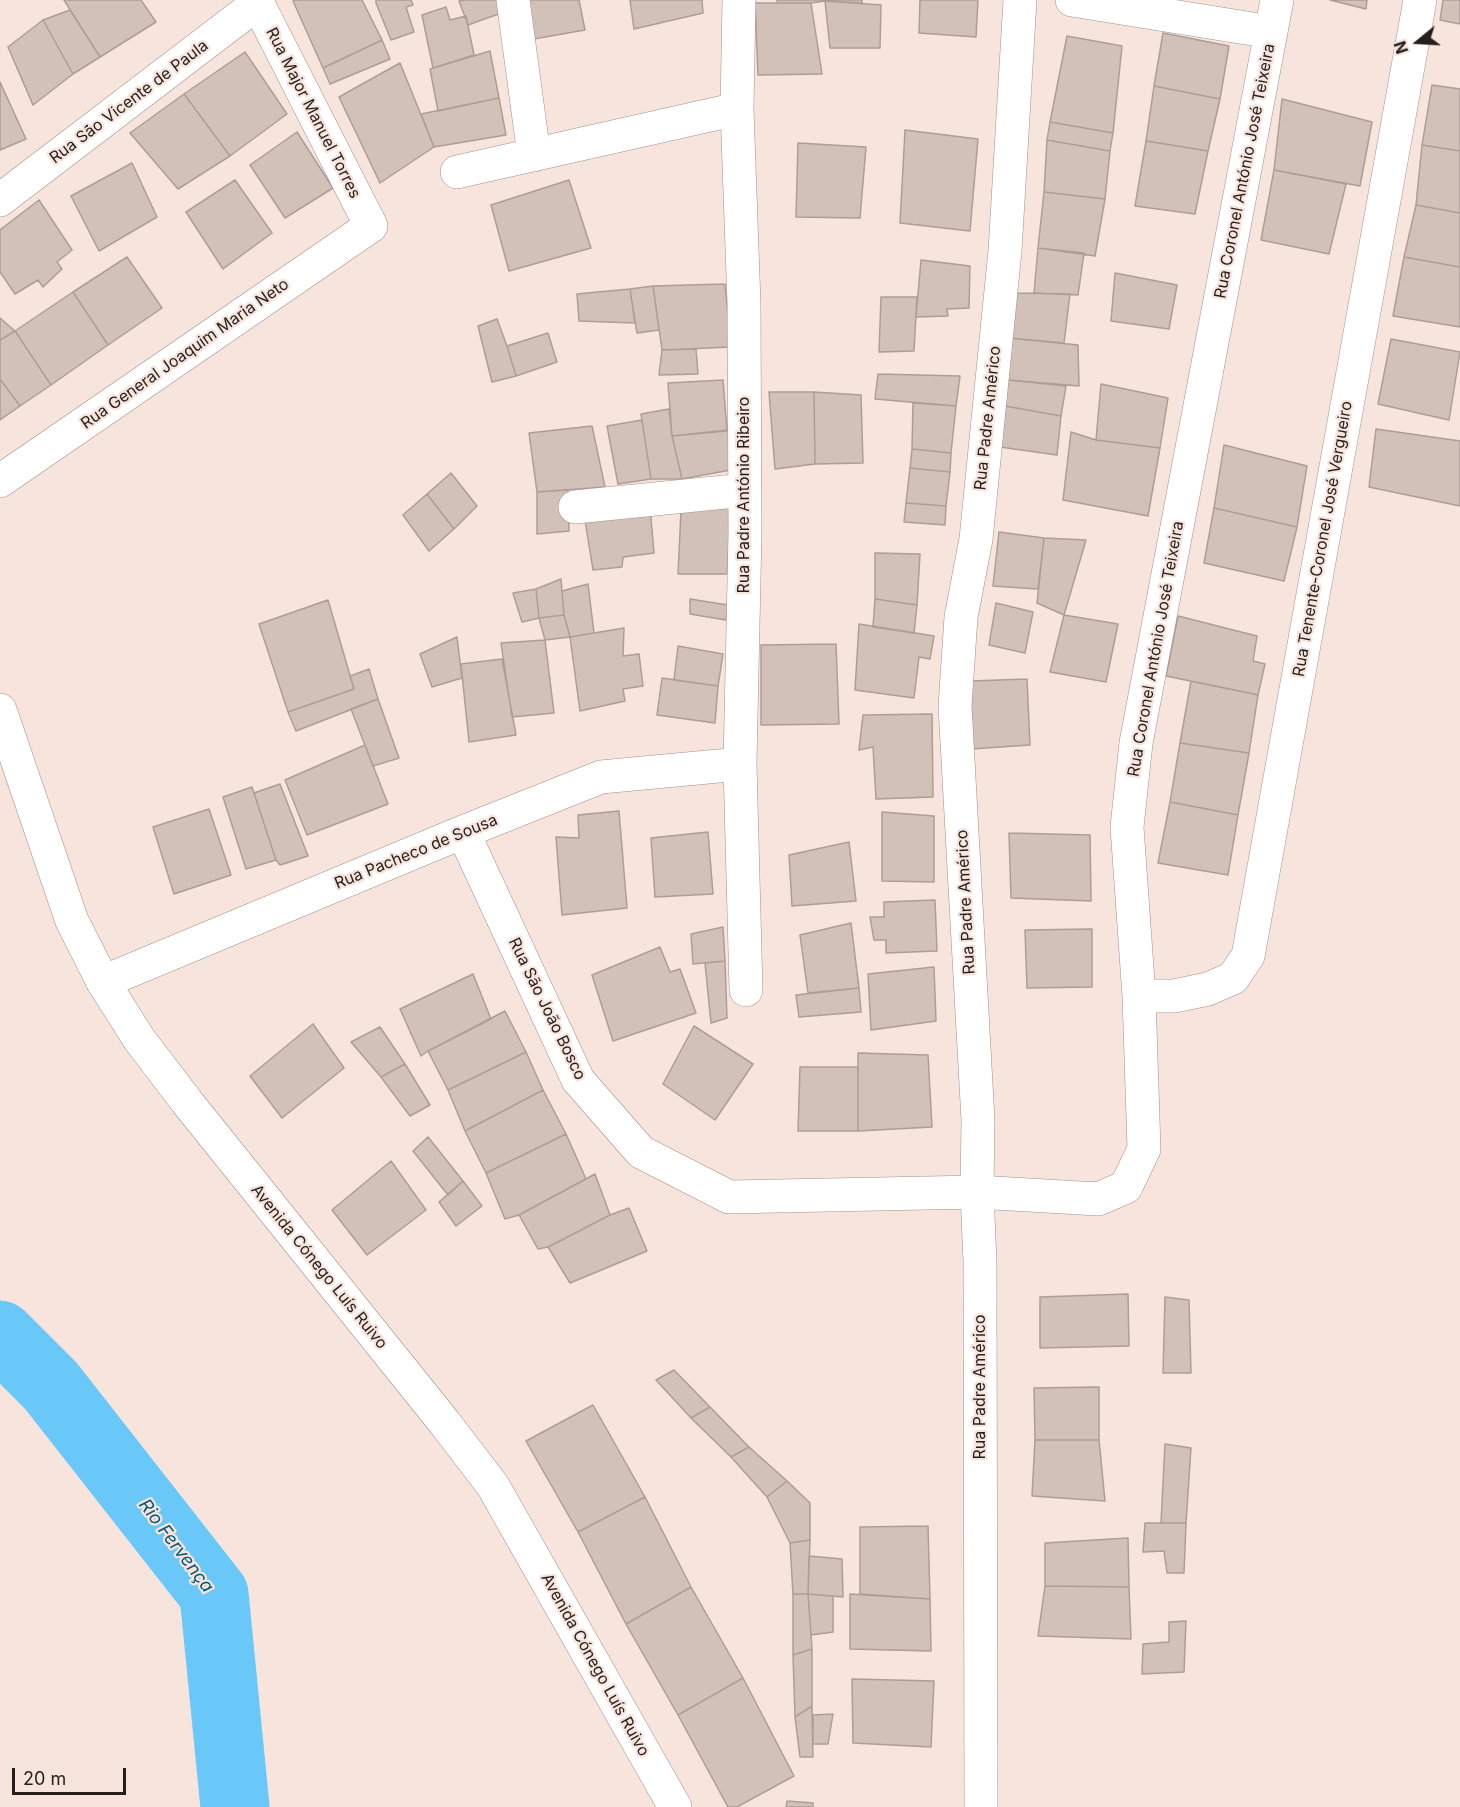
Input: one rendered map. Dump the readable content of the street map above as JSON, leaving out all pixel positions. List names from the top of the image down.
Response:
{
  "streets": {
    "street": [
      "Rua São Vicente de Paula",
      "Rua Major Manuel Torres",
      "Rua Coronel António José Teixeira",
      "Rua General Joaquim Maria Neto",
      "Rua Padre Américo",
      "Rua Padre António Ribeiro",
      "Rua Tenente-Coronel José Vergueiro",
      "Rua Pacheco de Sousa",
      "Rua São João Bosco",
      "Avenida Cónego Luís Ruivo"
    ]
  },
  "crossings": [
    ["Rua São Vicente de Paula", "Rua Major Manuel Torres"],
    ["Rua Major Manuel Torres", "Rua General Joaquim Maria Neto"],
    ["Rua Coronel António José Teixeira", "Rua Padre Américo"],
    ["Rua Coronel António José Teixeira", "Rua Tenente-Coronel José Vergueiro"],
    ["Rua Coronel António José Teixeira", "Rua São João Bosco"],
    ["Rua Padre Américo", "Rua São João Bosco"],
    ["Rua Padre António Ribeiro", "Rua Pacheco de Sousa"],
    ["Rua Pacheco de Sousa", "Rua São João Bosco"],
    ["Rua Pacheco de Sousa", "Avenida Cónego Luís Ruivo"]
  ],
  "water": ["Rio Fervença"],
  "scale_bar": "20 m",
  "north": "left"
}
